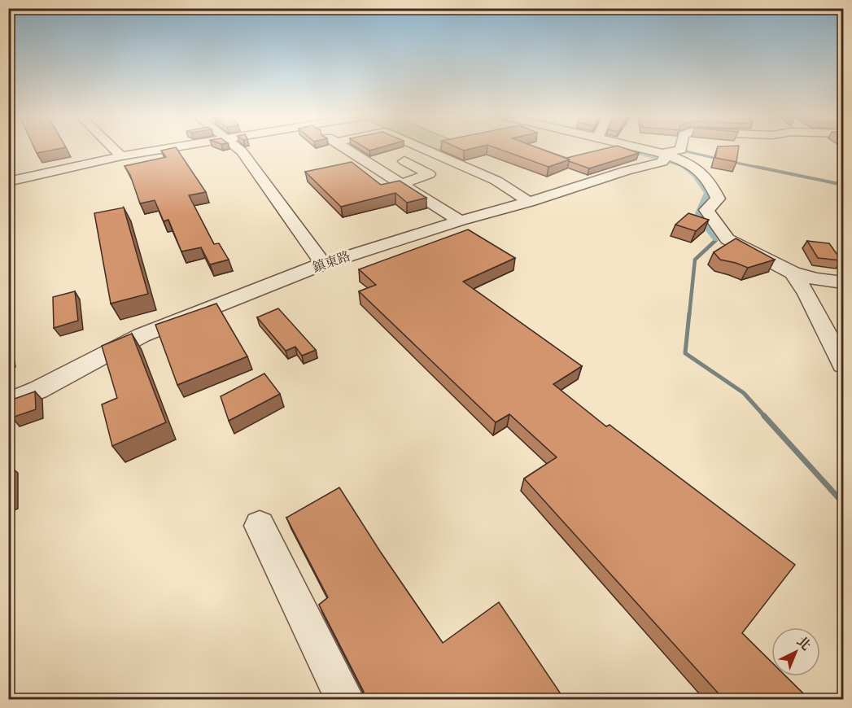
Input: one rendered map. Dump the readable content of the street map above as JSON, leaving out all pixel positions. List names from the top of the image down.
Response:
{
  "streets": {
    "street": ["鎮東路"]
  },
  "north": "top right"
}
